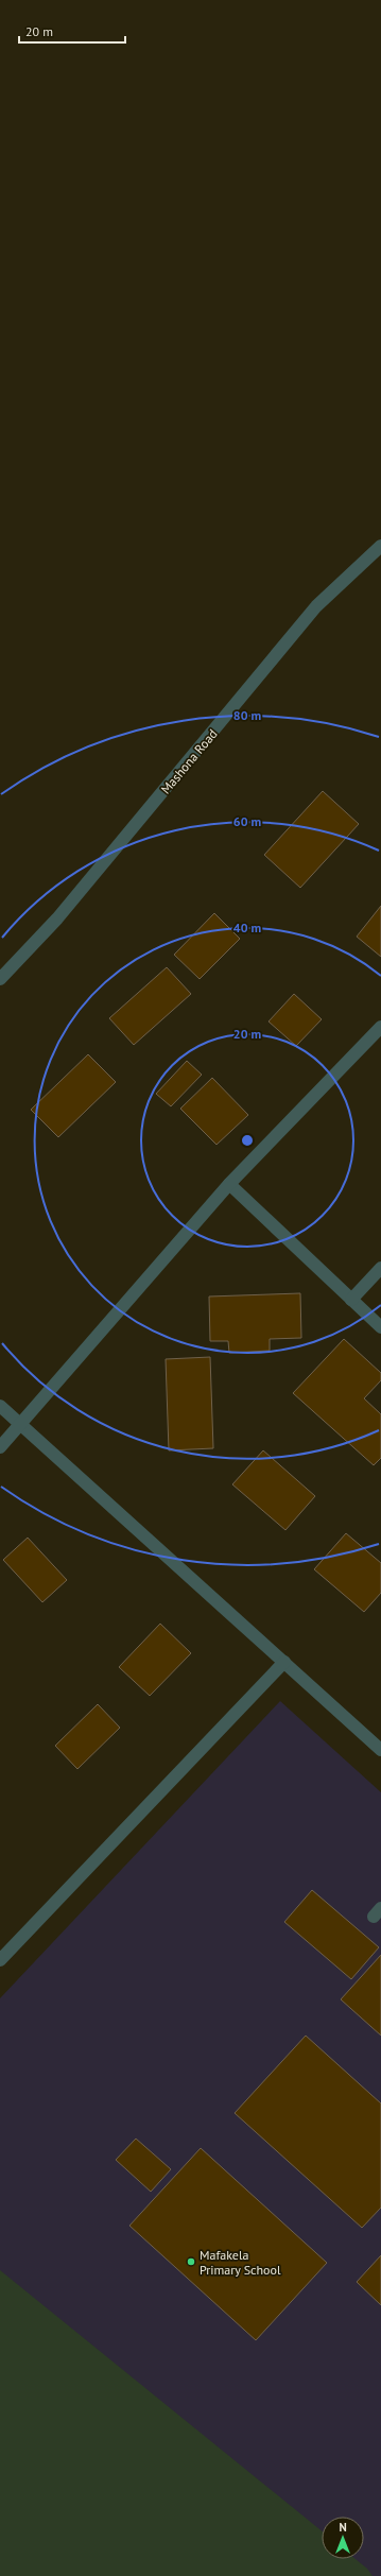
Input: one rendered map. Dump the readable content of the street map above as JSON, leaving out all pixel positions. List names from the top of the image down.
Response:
{
  "streets": {
    "street": ["Mashona Road"]
  },
  "places": ["Mafakela Primary School"],
  "scale_bar": "20 m",
  "north": "top",
  "rings": [
    "80 m",
    "60 m",
    "40 m",
    "20 m"
  ]
}
